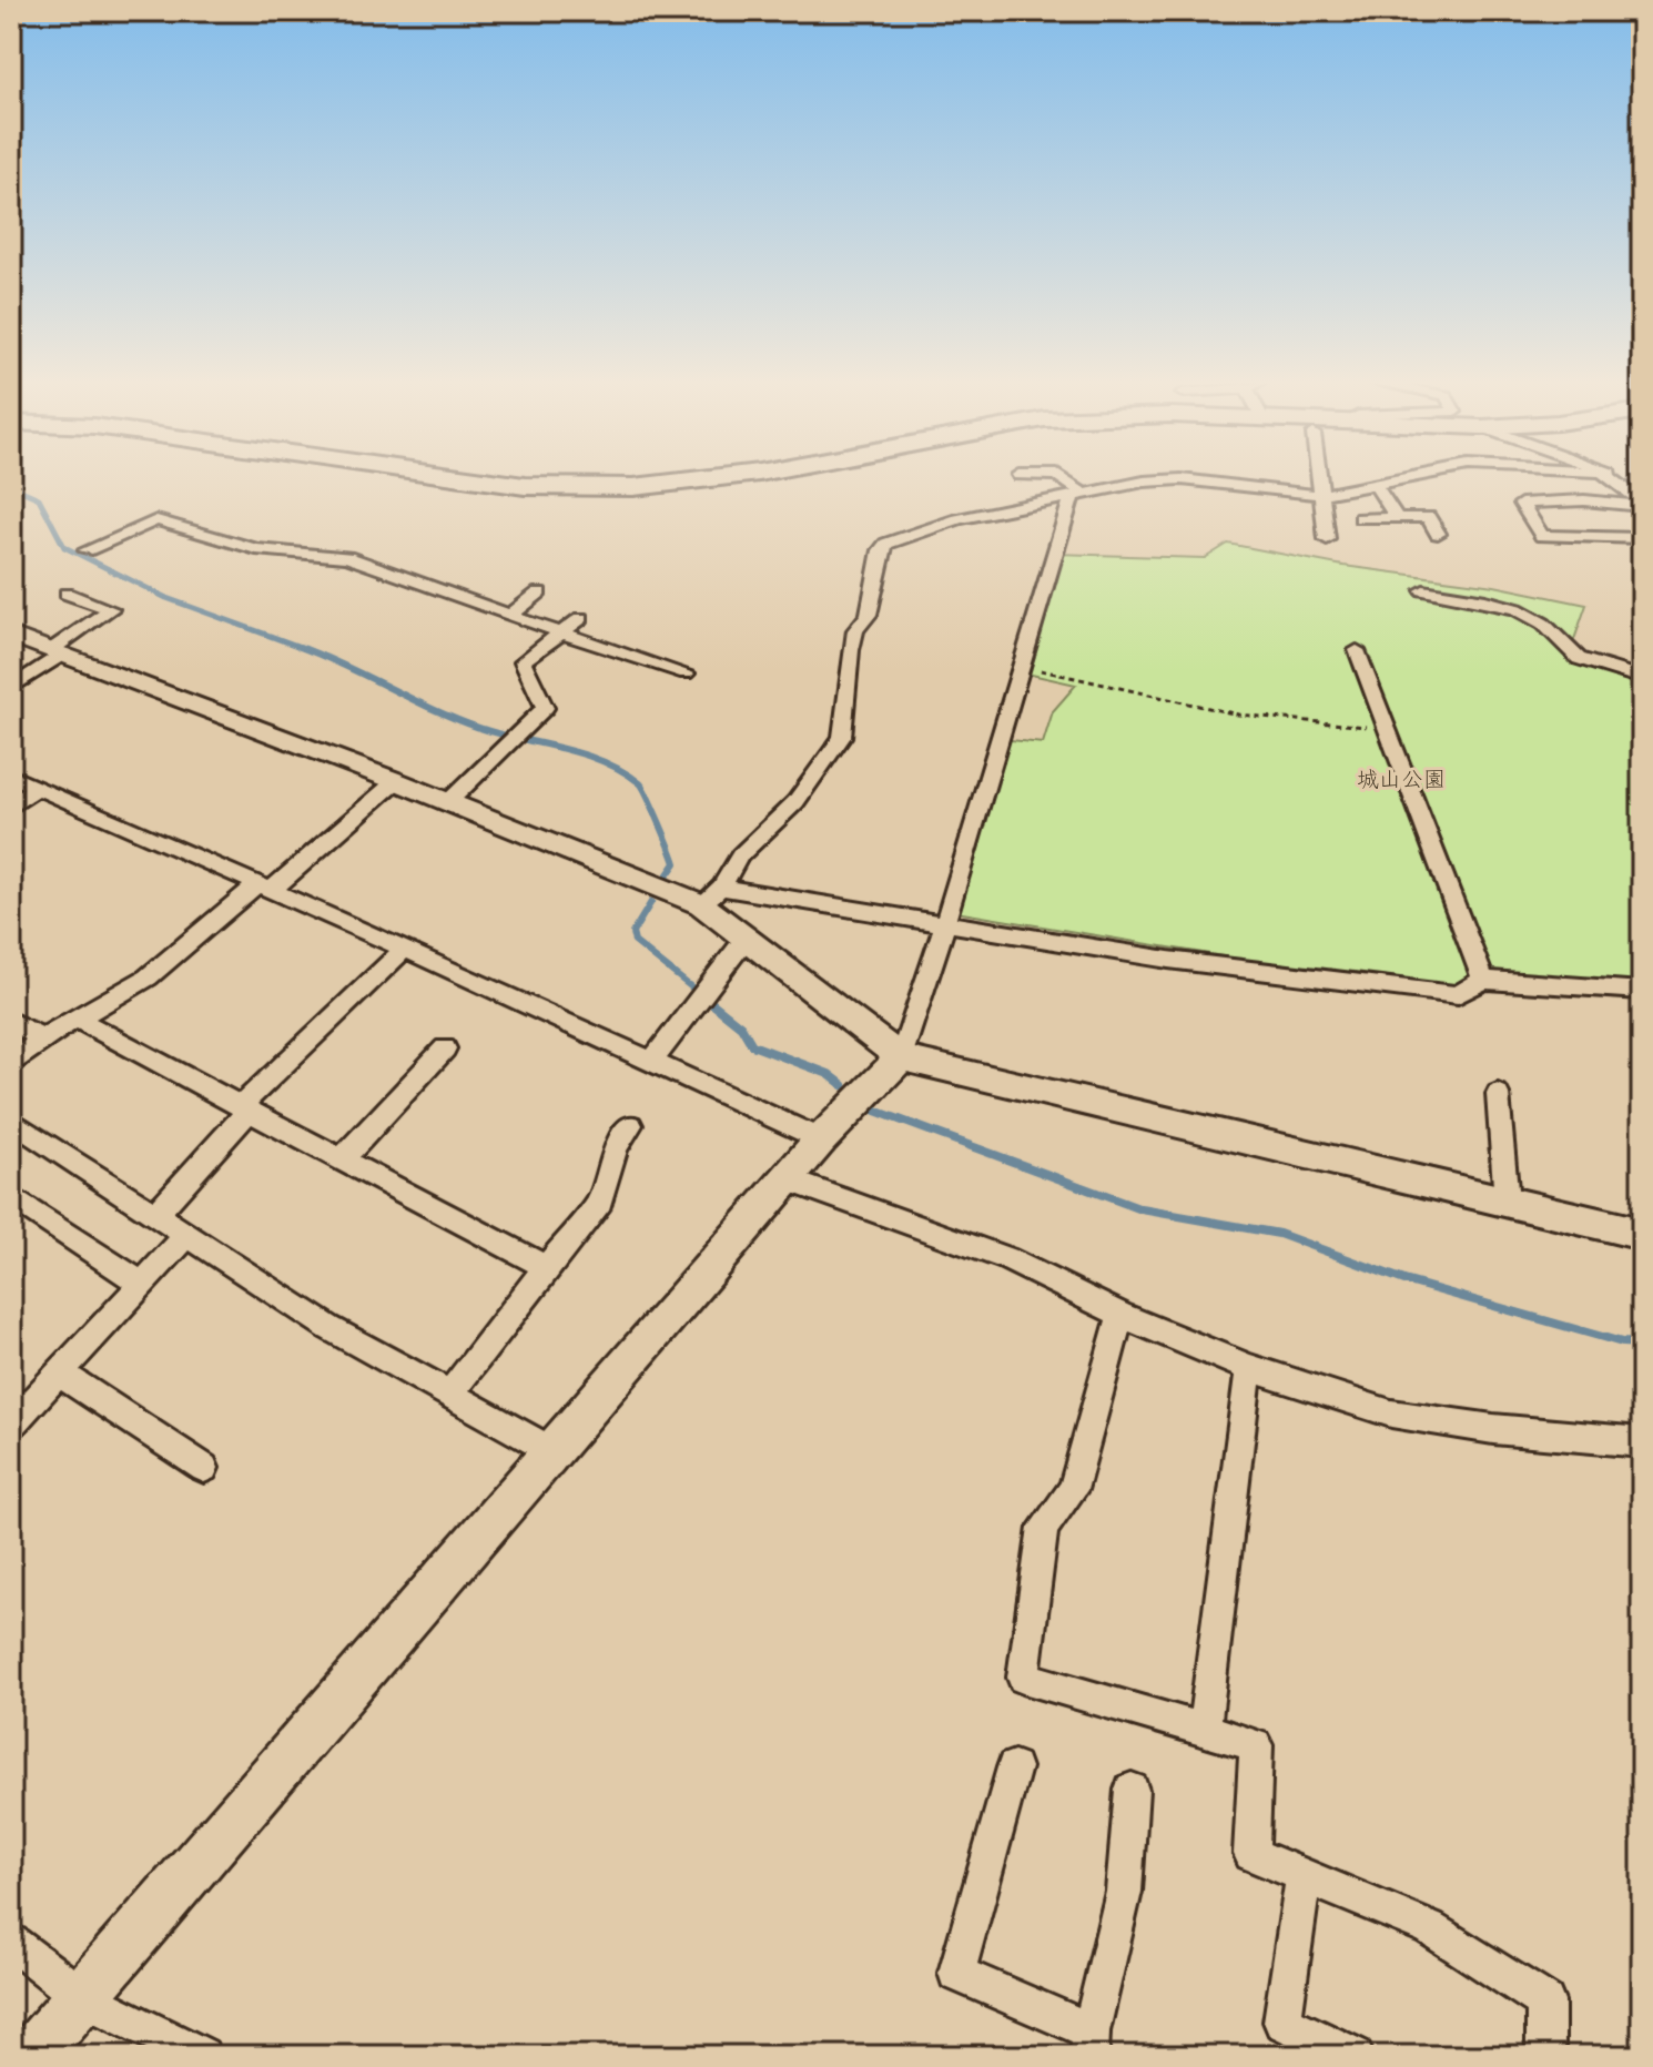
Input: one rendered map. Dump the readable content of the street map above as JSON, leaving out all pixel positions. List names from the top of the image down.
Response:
{
  "parks": ["城山公園"]
}
